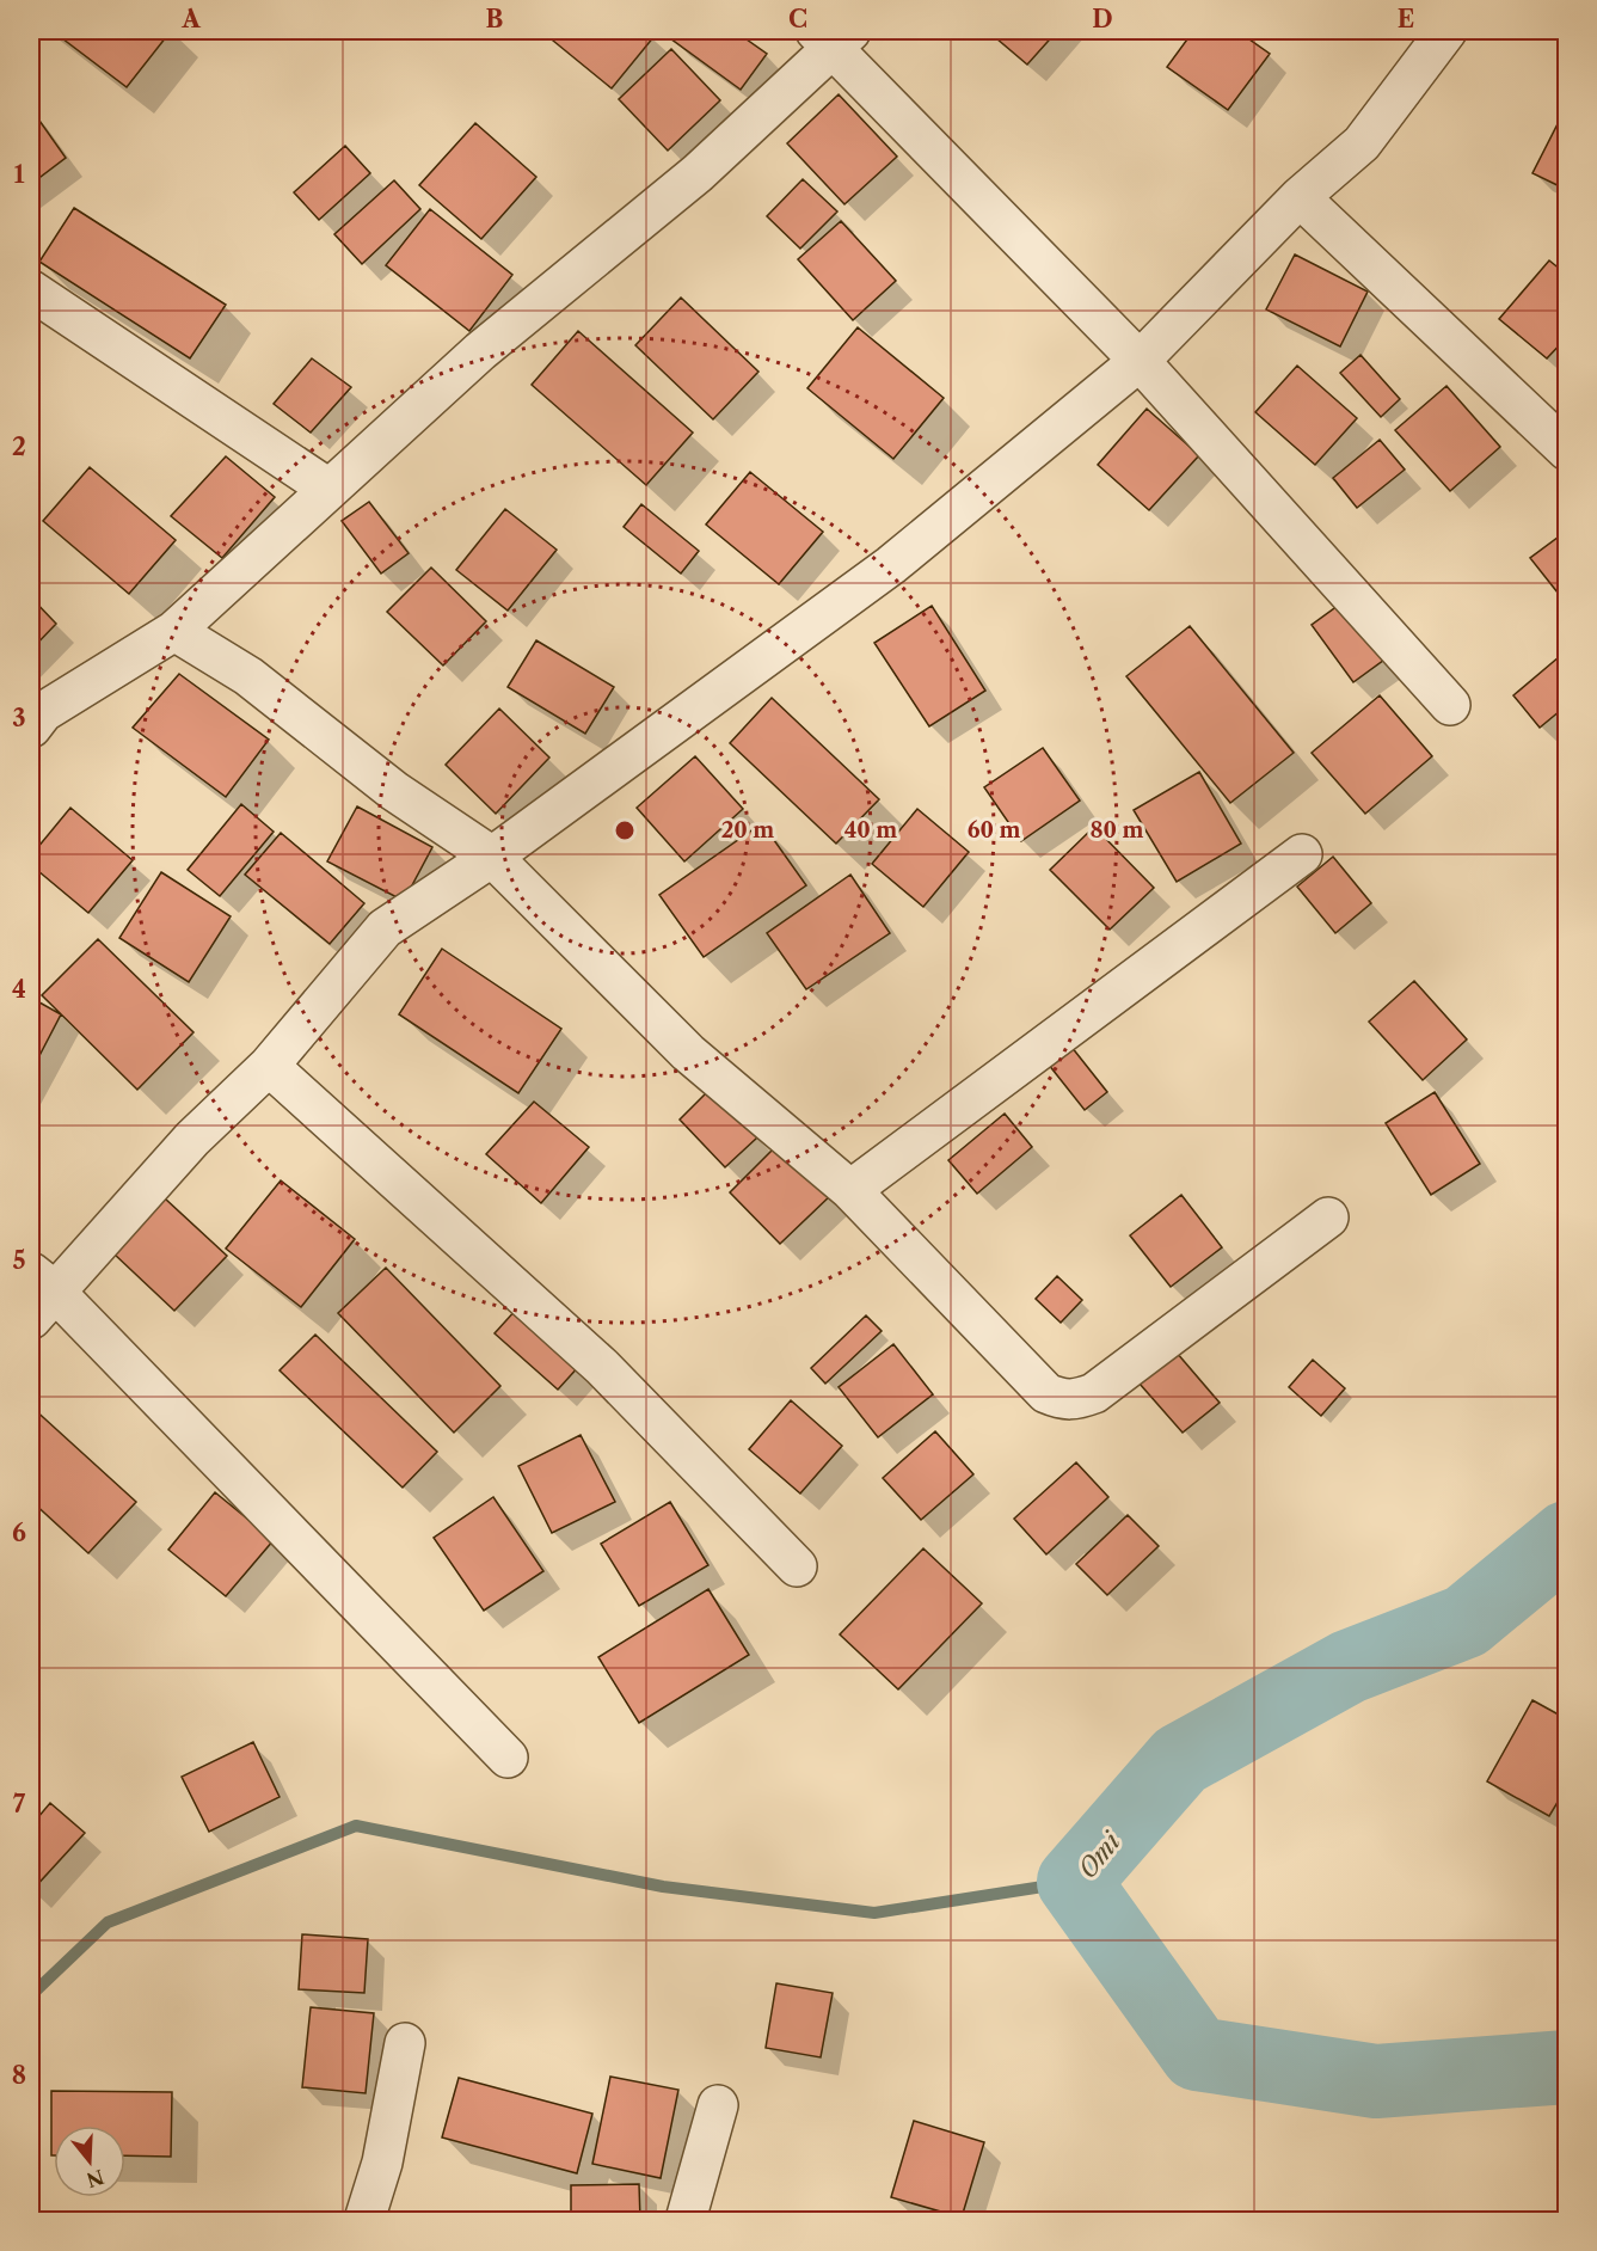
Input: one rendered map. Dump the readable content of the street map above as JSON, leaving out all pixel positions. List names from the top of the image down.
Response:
{
  "water": ["Omi"],
  "north": "bottom",
  "grid": {
    "columns": [
      "A",
      "B",
      "C",
      "D",
      "E"
    ],
    "rows": [
      "1",
      "2",
      "3",
      "4",
      "5",
      "6",
      "7",
      "8"
    ]
  },
  "rings": [
    "20 m",
    "40 m",
    "60 m",
    "80 m"
  ]
}
